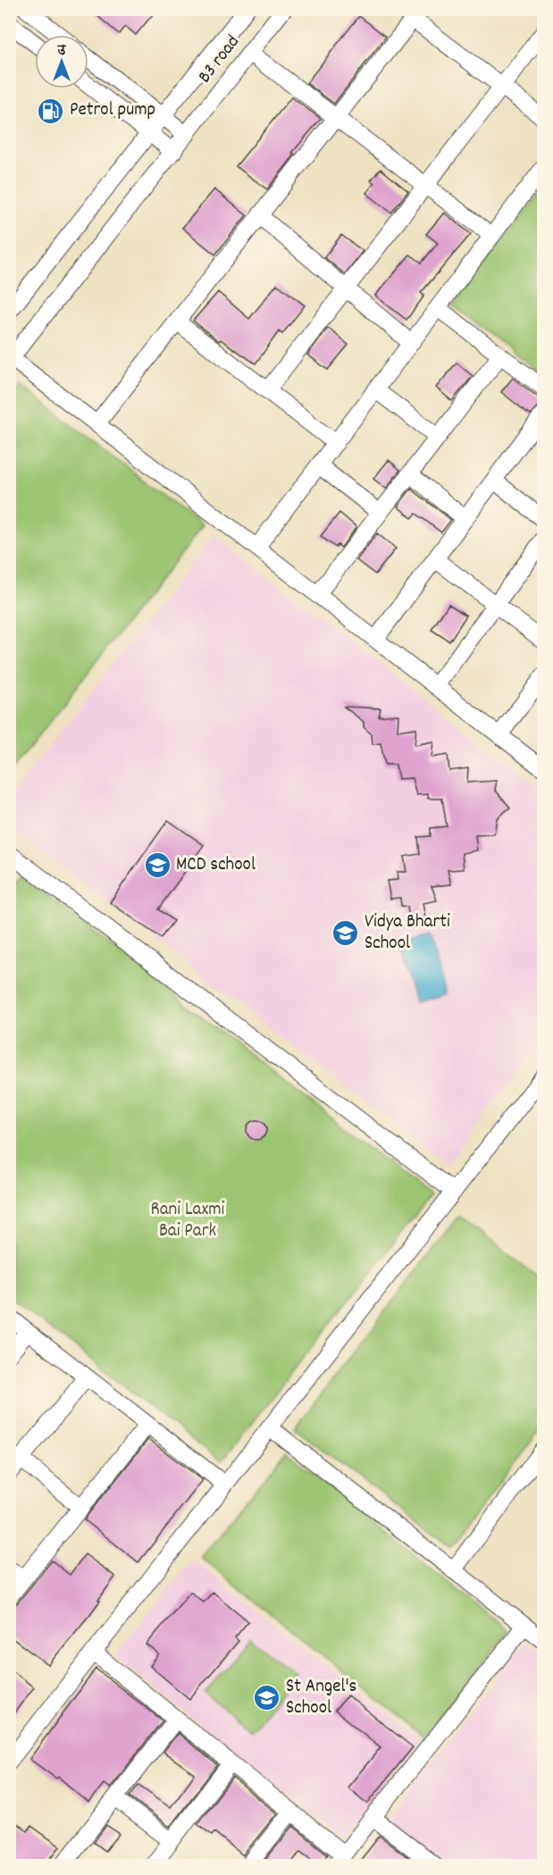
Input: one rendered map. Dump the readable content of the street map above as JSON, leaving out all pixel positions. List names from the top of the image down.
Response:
{
  "streets": {
    "street": ["B3 road"]
  },
  "parks": ["Rani Laxmi Bai Park"],
  "places": {
    "fuel station": ["Petrol pump"],
    "school or university": ["MCD school", "Vidya Bharti School", "St Angel's School"]
  },
  "north": "top"
}
